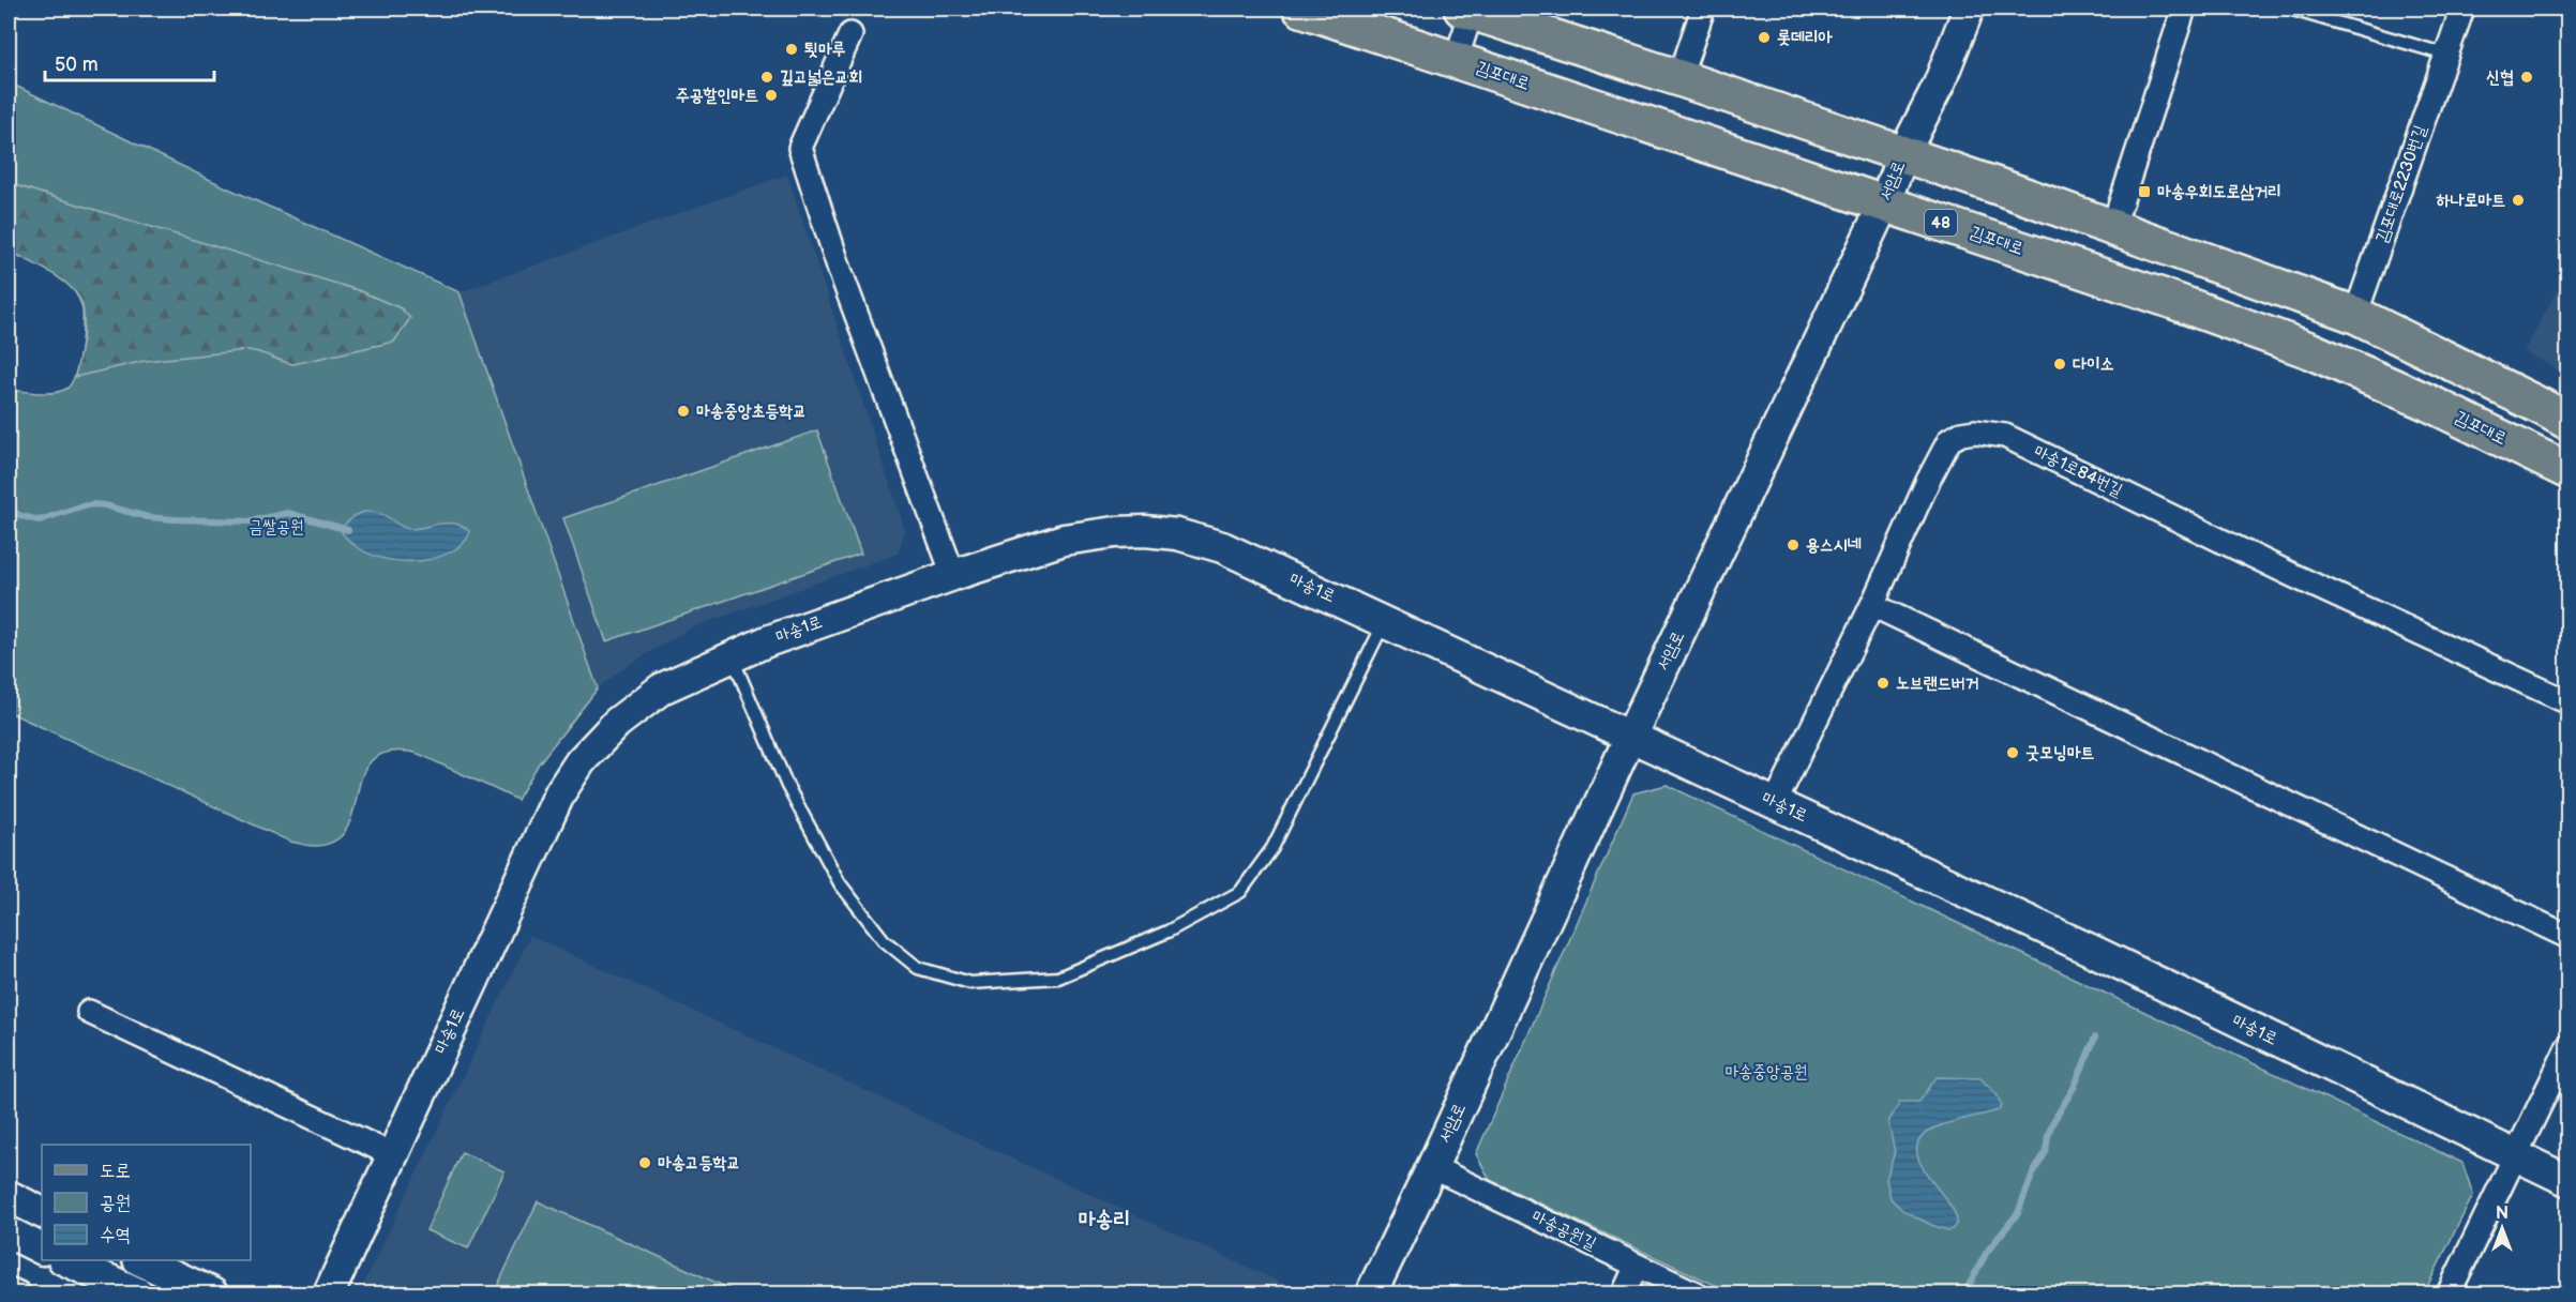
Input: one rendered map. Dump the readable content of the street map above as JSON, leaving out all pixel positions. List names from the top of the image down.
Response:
{
  "streets": {
    "main road": ["김포대로", "48"],
    "street": [
      "서암로",
      "김포대로2230번길",
      "마송1로84번길",
      "마송1로",
      "마송공원길"
    ]
  },
  "crossings": [
    ["김포대로", "서암로"],
    ["서암로", "마송1로"],
    ["서암로", "마송공원길"],
    ["마송1로84번길", "마송1로"]
  ],
  "districts": ["마송리"],
  "parks": ["금쌀공원", "마송중앙공원"],
  "places": {
    "other": [
      "롯데리아",
      "툇마루",
      "깊고넓은교회",
      "신협",
      "주공할인마트",
      "하나로마트",
      "다이소",
      "마송중앙초등학교",
      "용스시네",
      "노브랜드버거",
      "굿모닝마트",
      "마송고등학교"
    ],
    "transit": ["마송우회도로삼거리"]
  },
  "legend": ["도로", "공원", "수역"],
  "scale_bar": "50 m",
  "north": "top"
}
